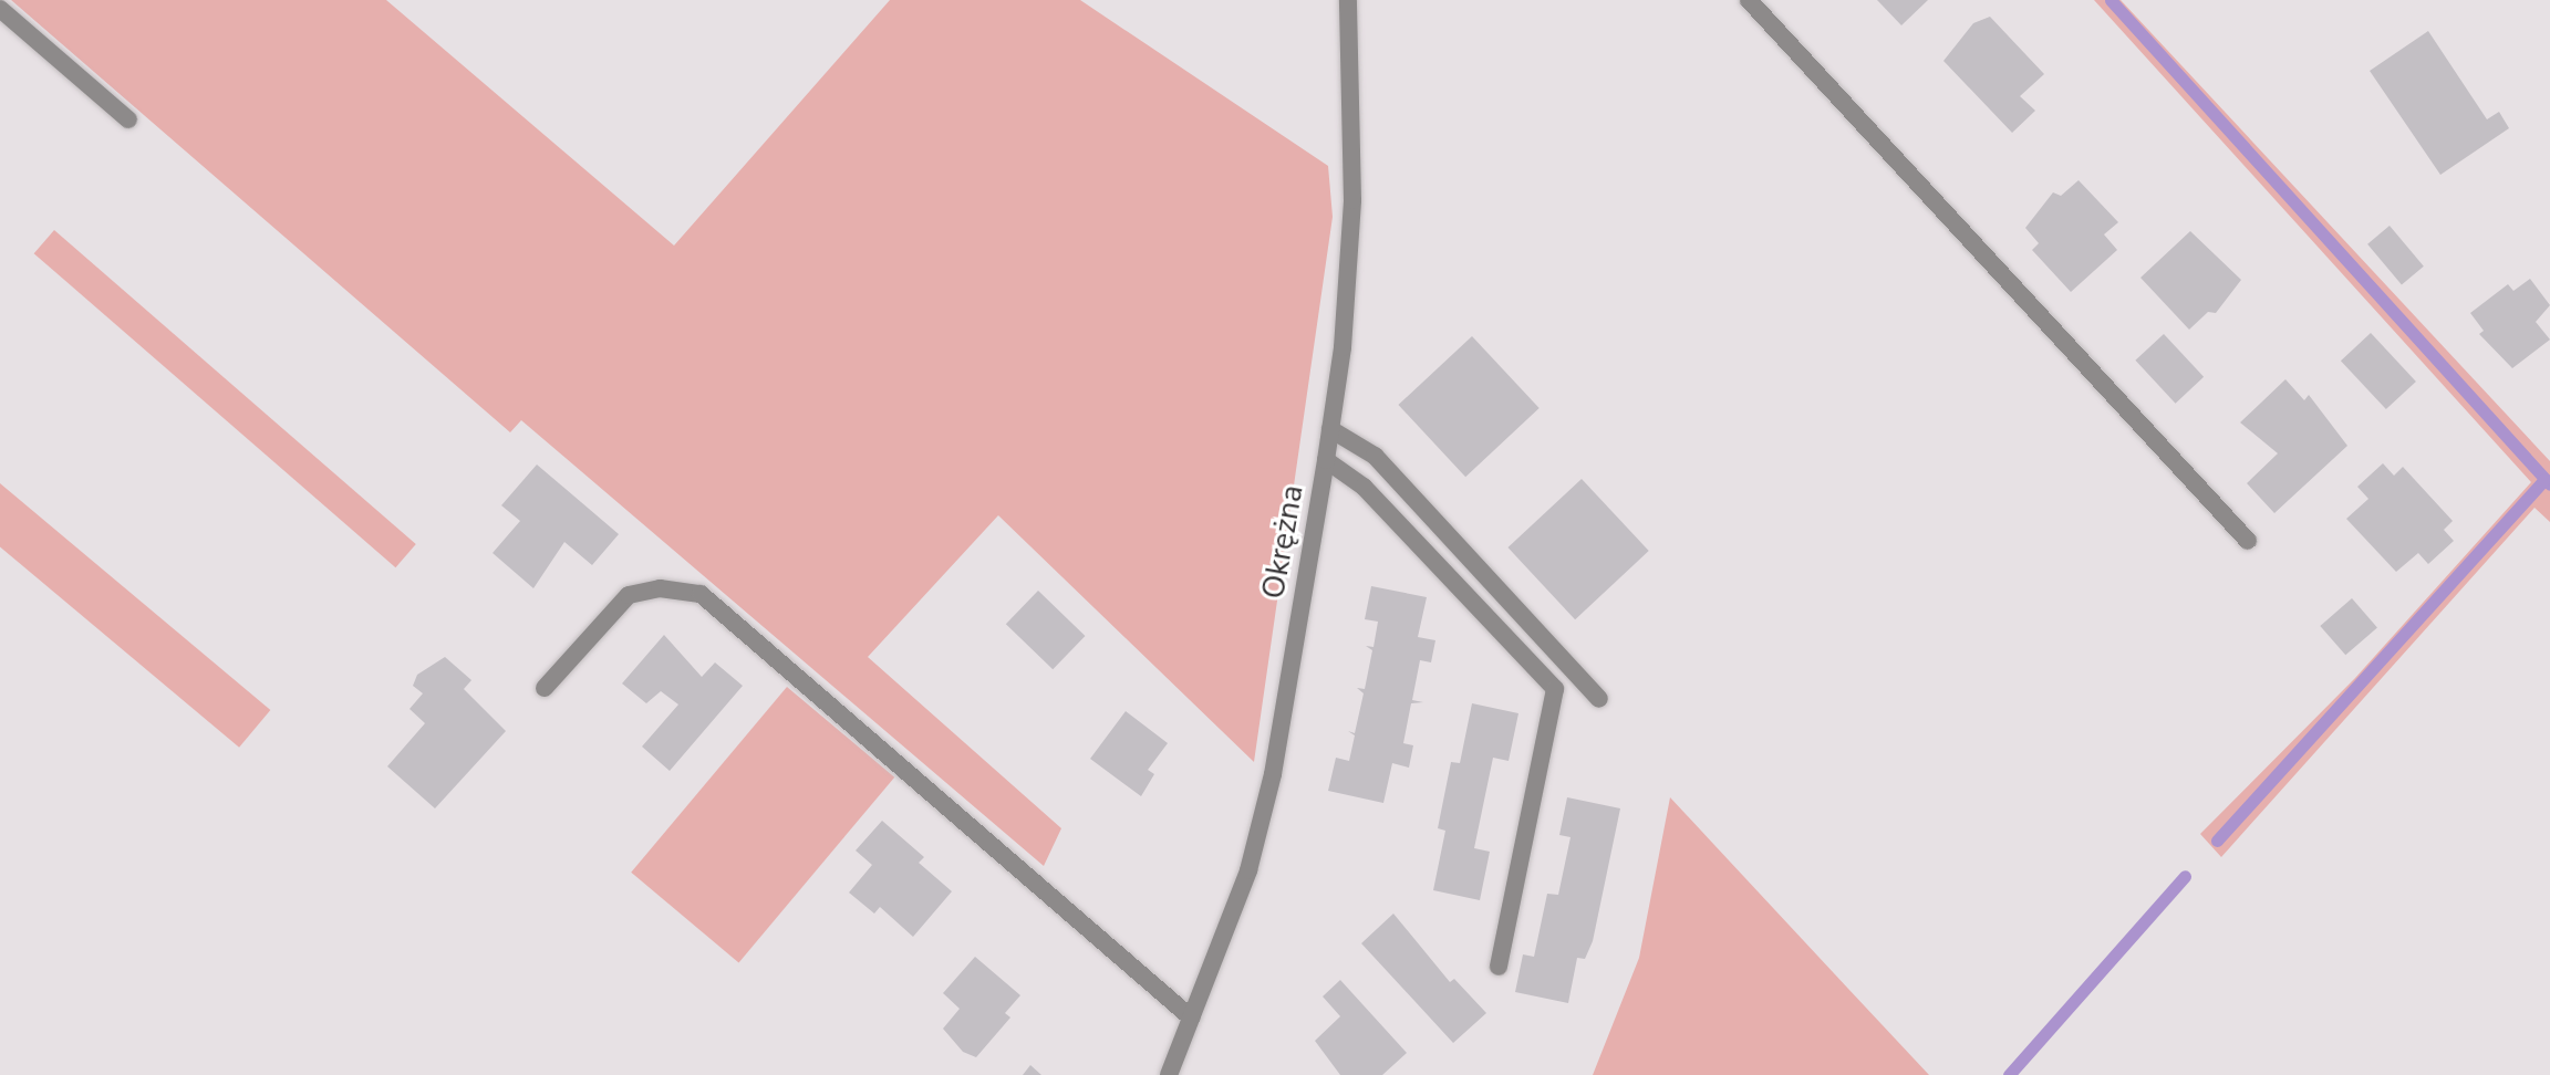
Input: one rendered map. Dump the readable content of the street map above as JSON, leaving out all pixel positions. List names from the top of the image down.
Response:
{
  "streets": {
    "street": ["Okrężna"]
  }
}
